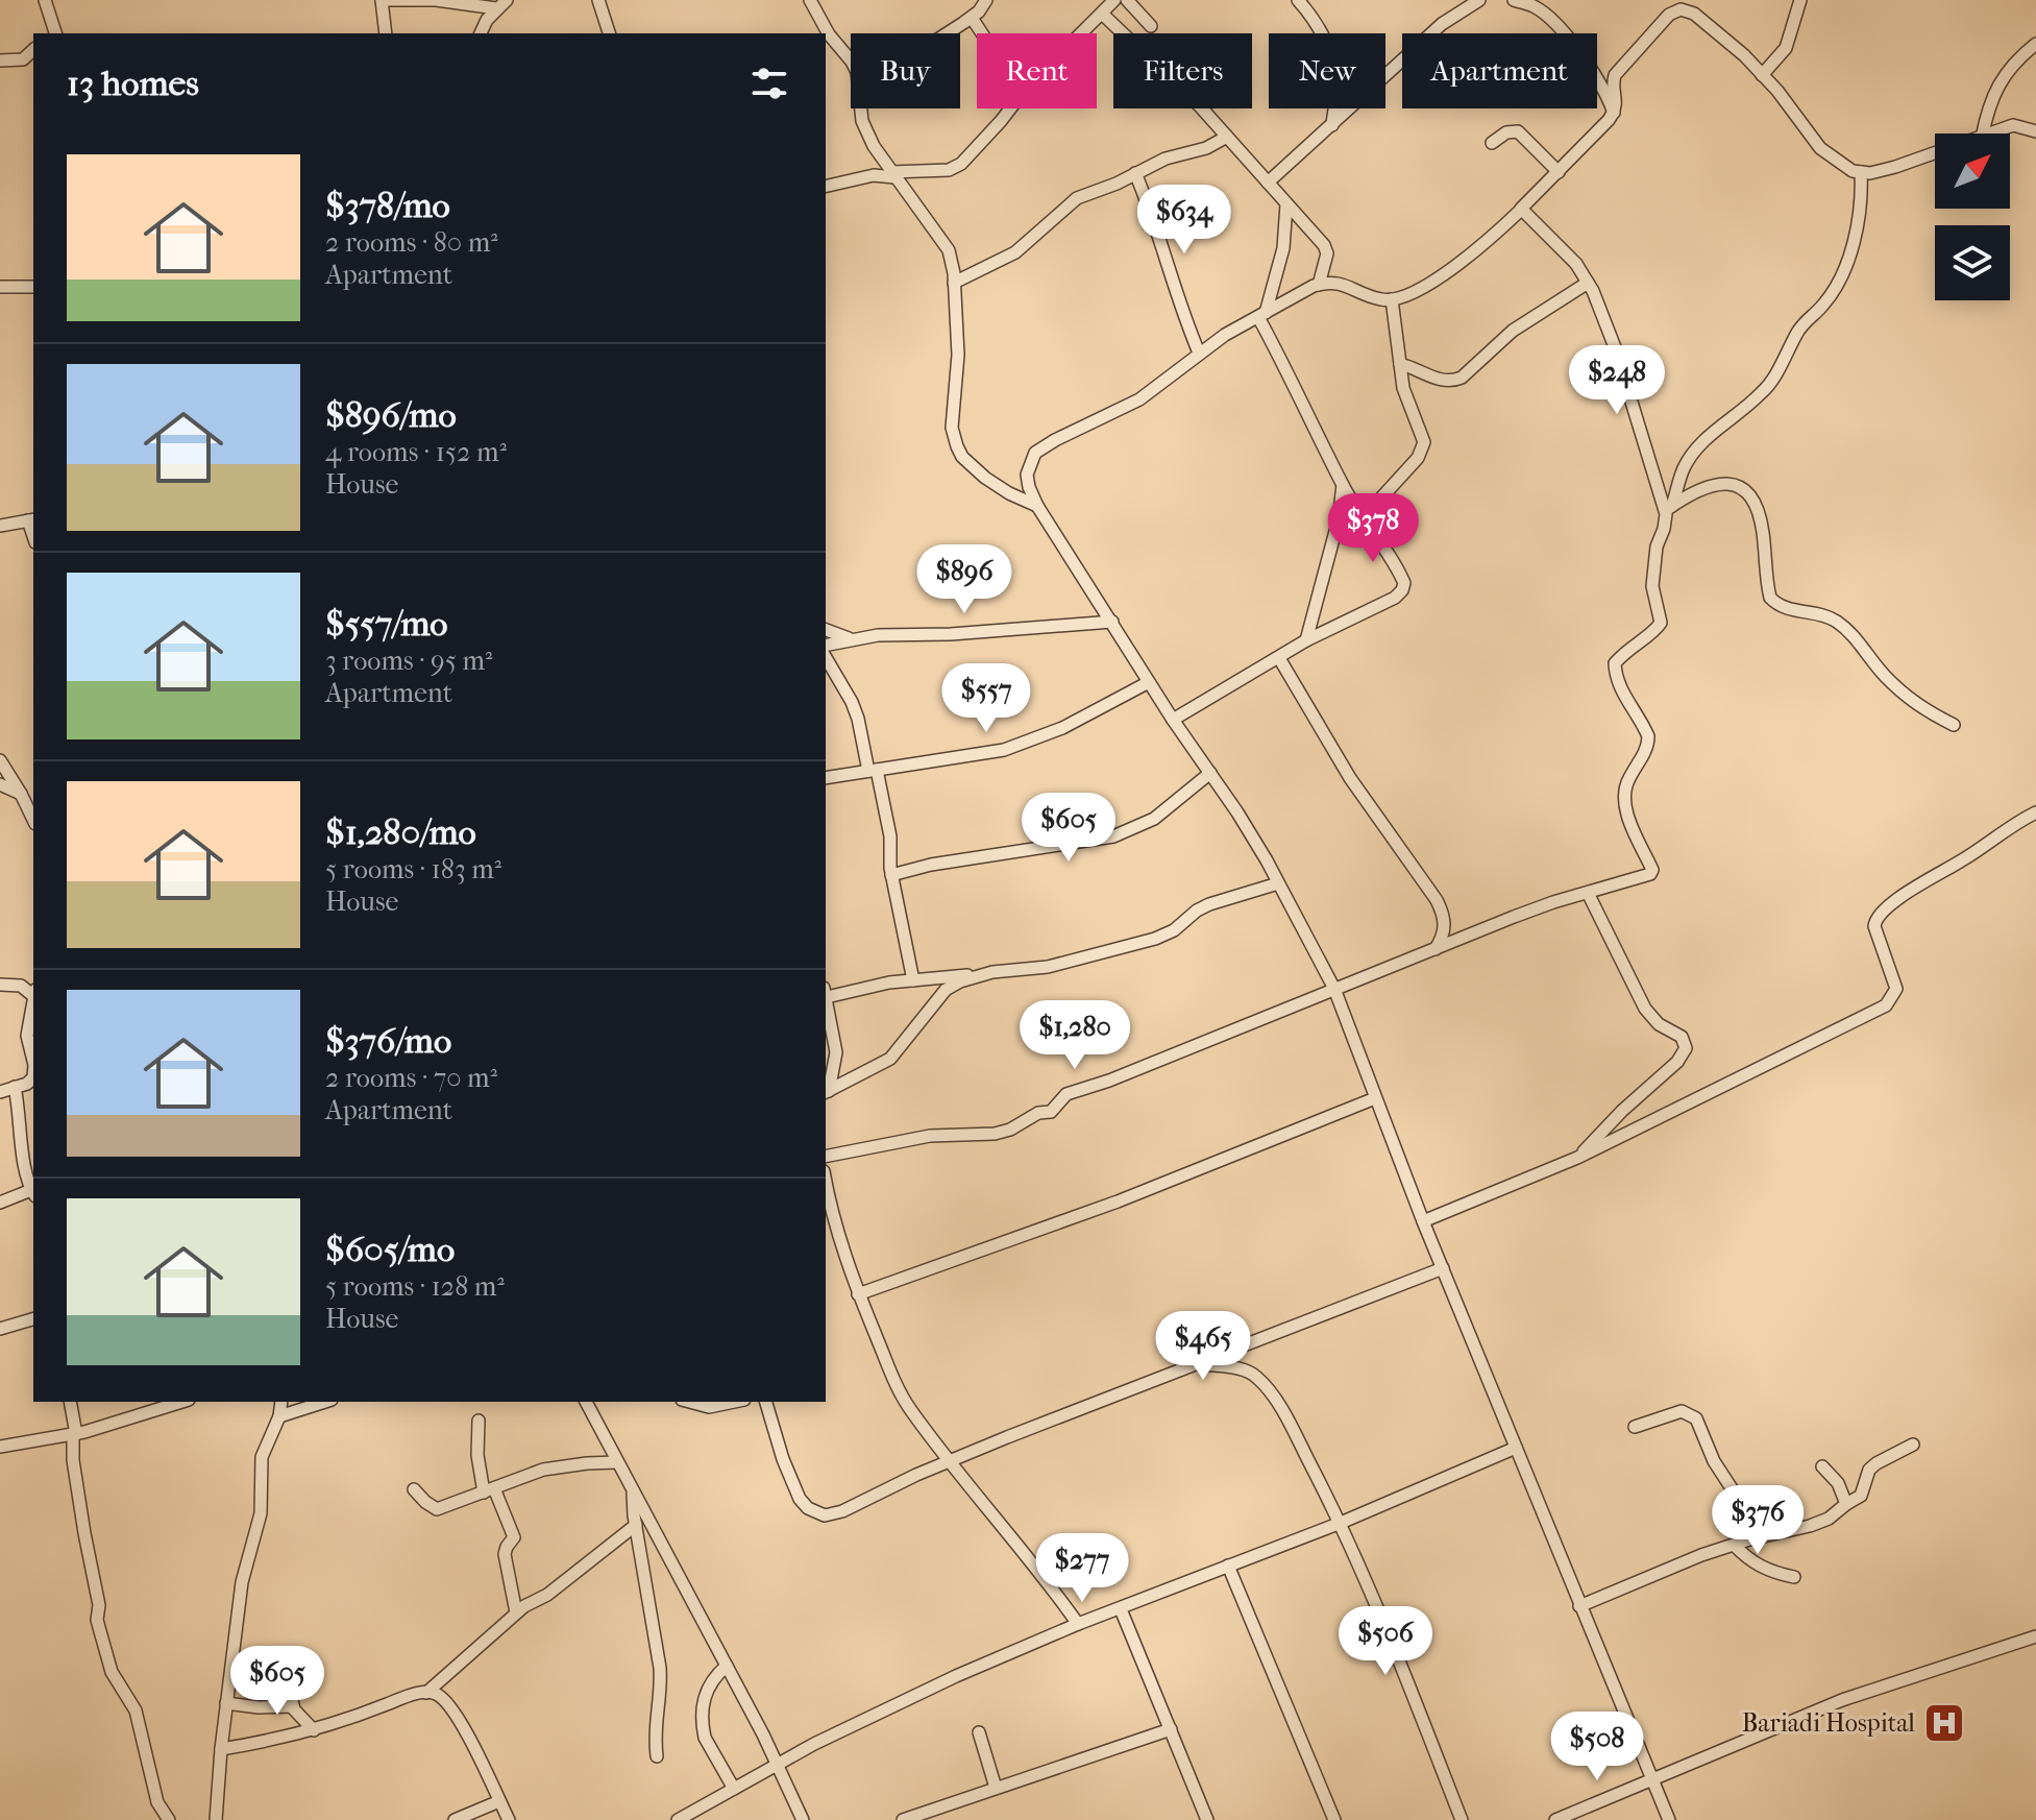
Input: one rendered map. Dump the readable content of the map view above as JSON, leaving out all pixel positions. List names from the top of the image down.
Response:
{
  "places": {
    "hospital": ["Bariadi Hospital"]
  },
  "north": "top right",
  "page": {
    "chip": [
      "Buy",
      "Rent",
      "Filters",
      "New",
      "Apartment"
    ],
    "heading": "13 homes",
    "list": [
      {
        "name": "$378/mo",
        "note": "2 rooms · 80 m² · Apartment"
      },
      {
        "name": "$896/mo",
        "note": "4 rooms · 152 m² · House"
      },
      {
        "name": "$557/mo",
        "note": "3 rooms · 95 m² · Apartment"
      },
      {
        "name": "$1,280/mo",
        "note": "5 rooms · 183 m² · House"
      },
      {
        "name": "$376/mo",
        "note": "2 rooms · 70 m² · Apartment"
      },
      {
        "name": "$605/mo",
        "note": "5 rooms · 128 m² · House"
      }
    ],
    "price": [
      "$634",
      "$248",
      "$378",
      "$896",
      "$557",
      "$605",
      "$1,280",
      "$465",
      "$376",
      "$277",
      "$506",
      "$605",
      "$508"
    ]
  }
}
